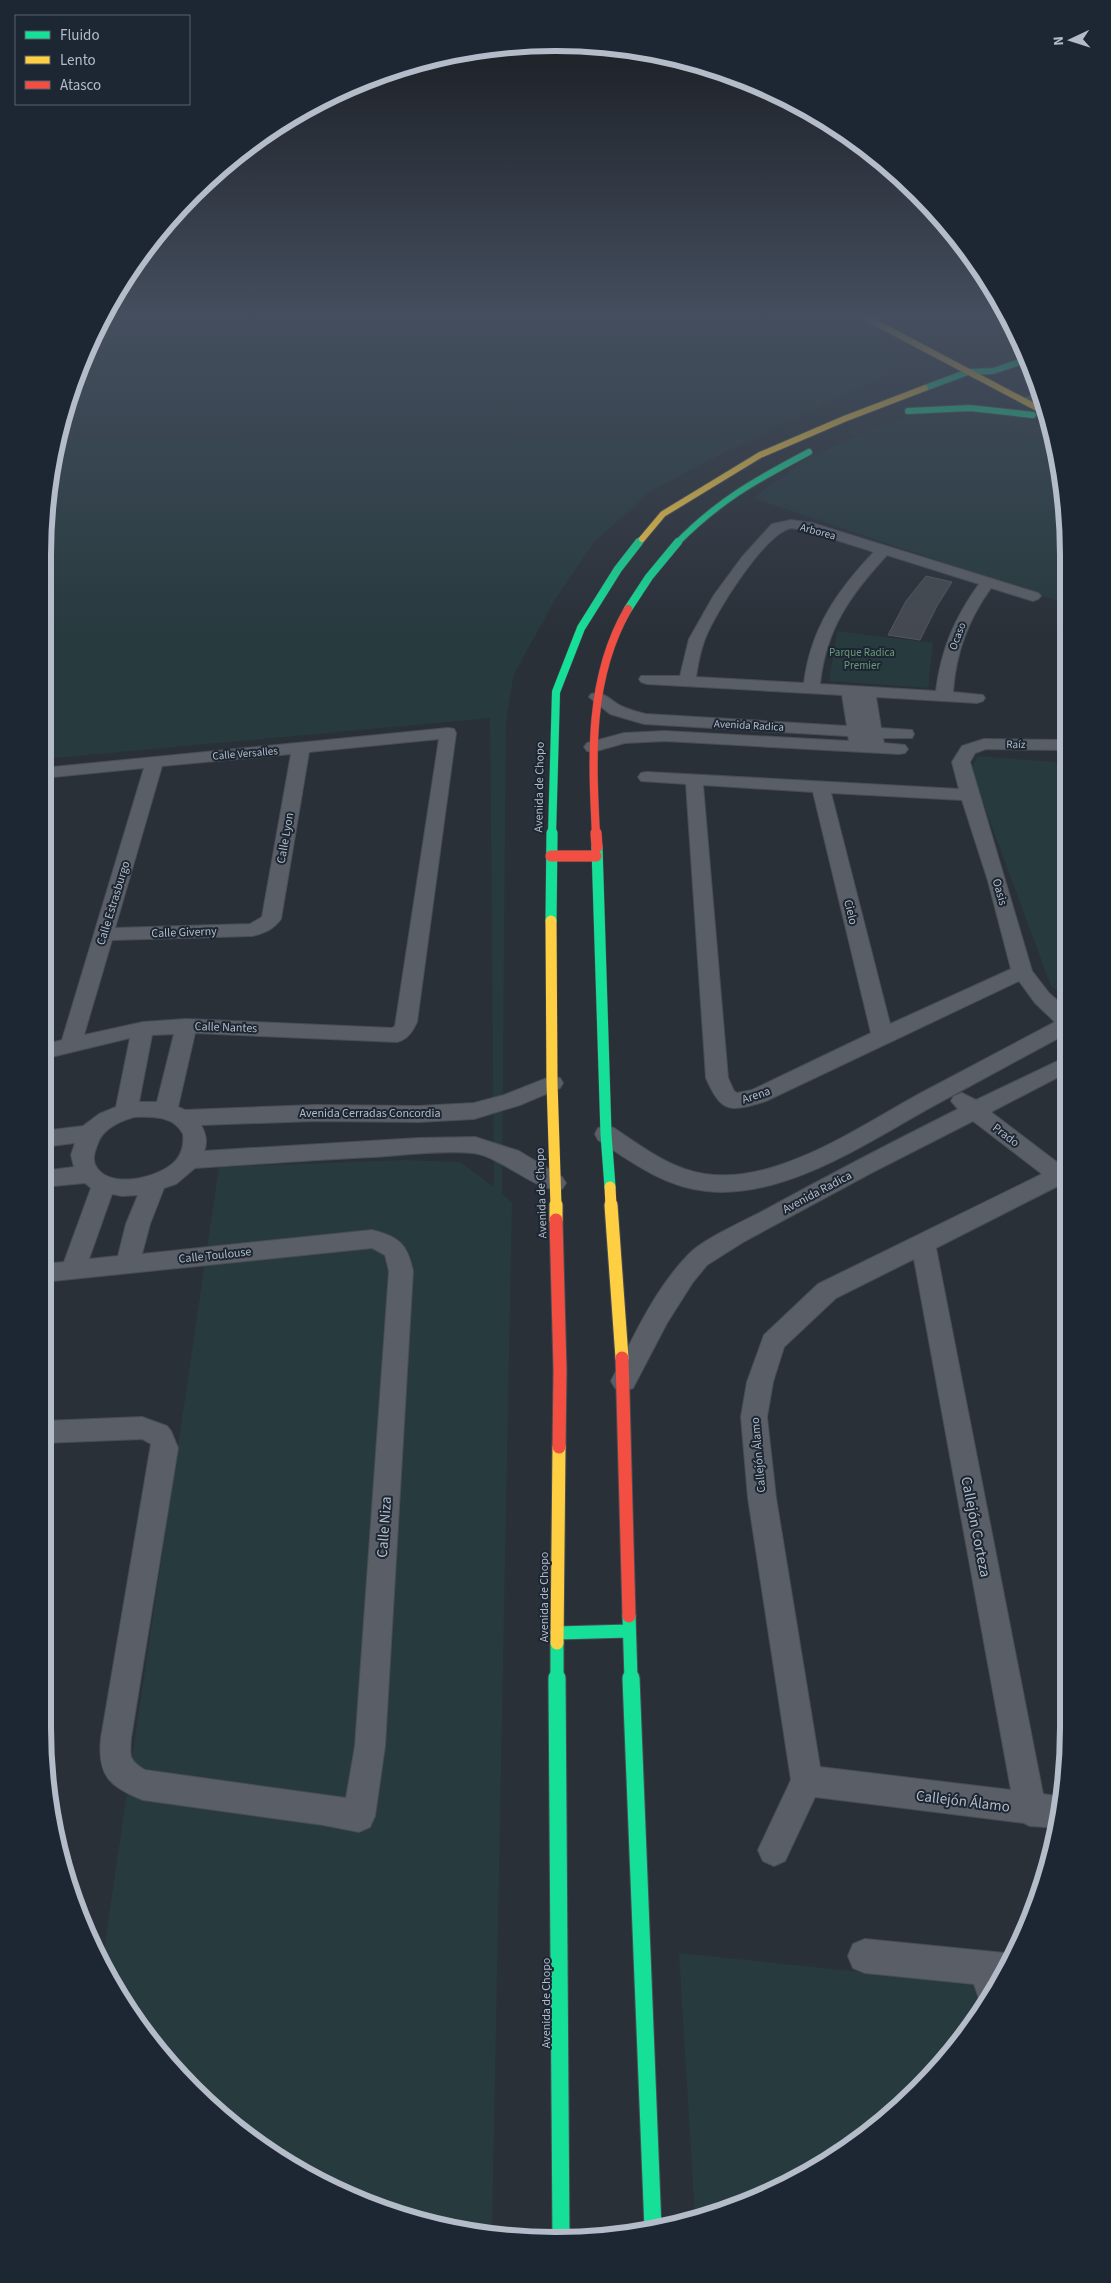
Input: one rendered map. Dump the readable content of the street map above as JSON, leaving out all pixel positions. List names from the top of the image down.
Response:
{
  "streets": {
    "street": [
      "Arborea",
      "Ocaso",
      "Avenida Radica",
      "Raíz",
      "Calle Versalles",
      "Avenida de Chopo",
      "Calle Lyon",
      "Oasis",
      "Calle Estrasburgo",
      "Cielo",
      "Calle Giverny",
      "Calle Nantes",
      "Arena",
      "Avenida Cerradas Concordia",
      "Prado",
      "Calle Toulouse",
      "Callejón Álamo",
      "Calle Niza",
      "Callejón Corteza"
    ]
  },
  "crossings": [
    ["Arborea", "Ocaso"],
    ["Avenida Radica", "Prado"],
    ["Raíz", "Oasis"],
    ["Calle Versalles", "Calle Lyon"],
    ["Calle Versalles", "Calle Estrasburgo"],
    ["Calle Versalles", "Calle Nantes"],
    ["Avenida de Chopo", "Avenida Cerradas Concordia"],
    ["Calle Lyon", "Calle Giverny"],
    ["Oasis", "Arena"],
    ["Calle Estrasburgo", "Calle Giverny"],
    ["Calle Estrasburgo", "Calle Nantes"],
    ["Cielo", "Arena"],
    ["Calle Toulouse", "Calle Niza"],
    ["Callejón Álamo", "Callejón Corteza"]
  ],
  "parks": ["Parque Radica Premier"],
  "legend": ["Fluido", "Lento", "Atasco"],
  "north": "left"
}
